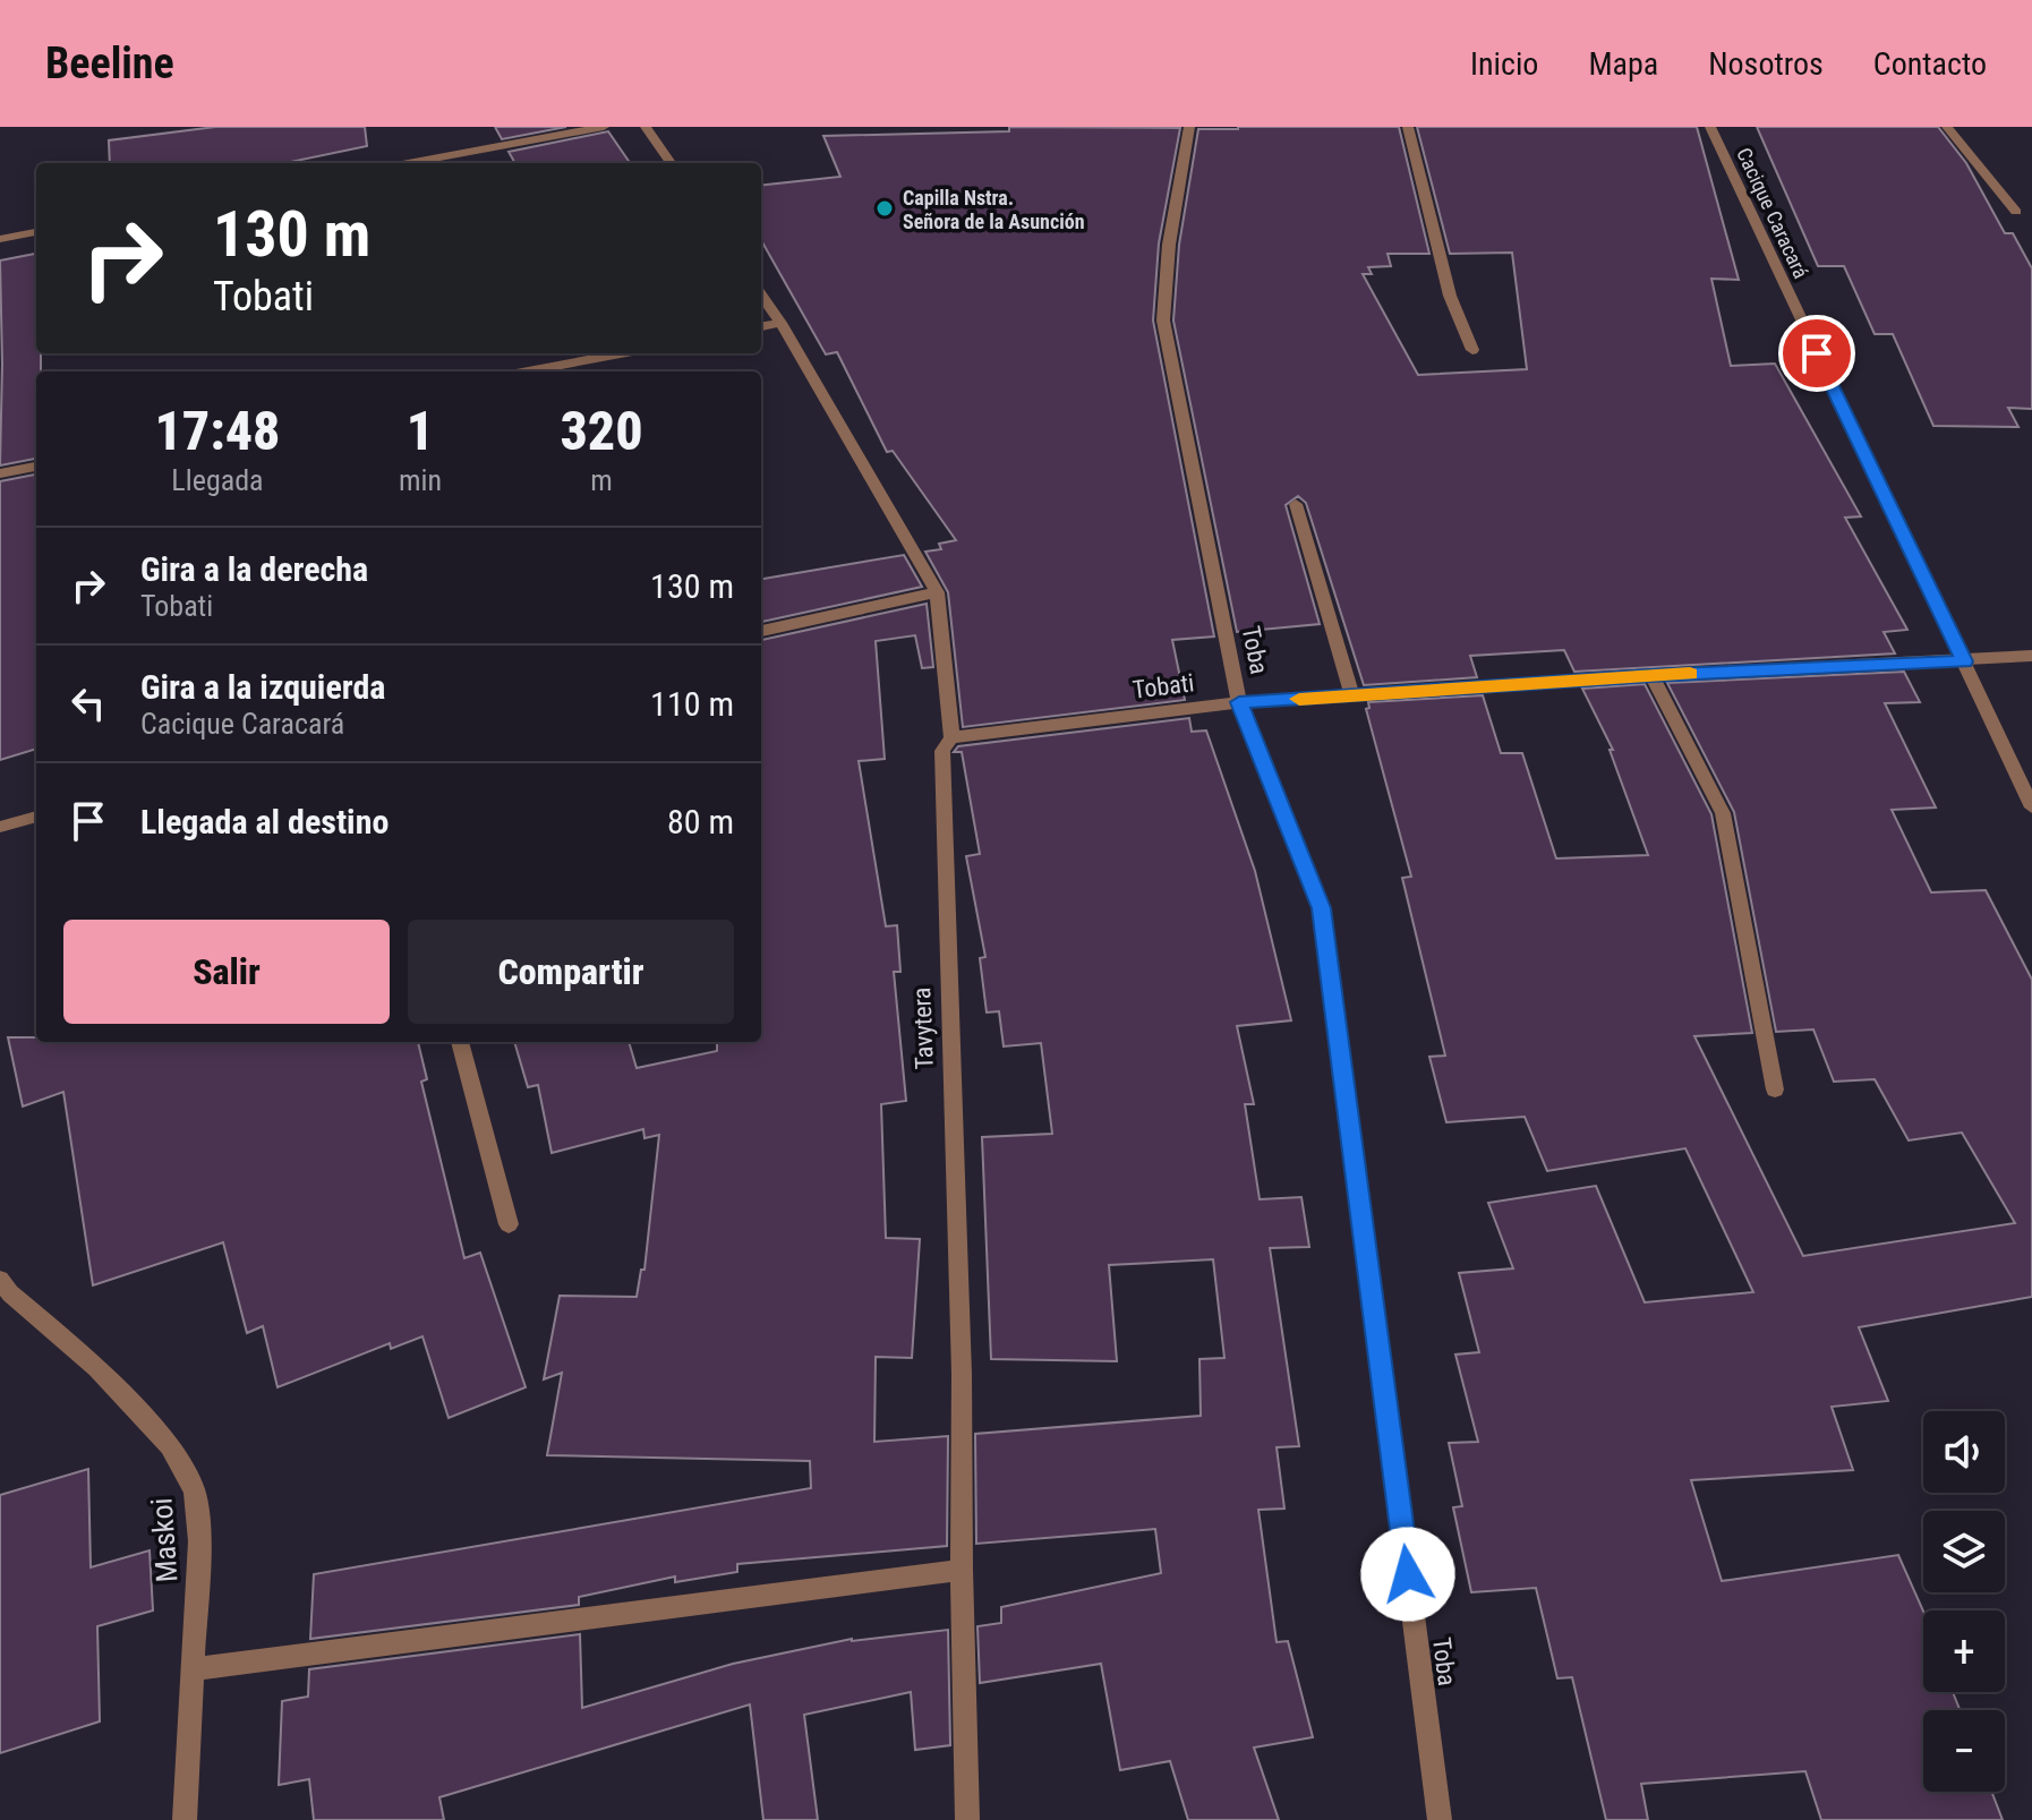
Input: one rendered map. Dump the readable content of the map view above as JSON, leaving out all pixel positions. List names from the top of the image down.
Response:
{
  "streets": {
    "street": [
      "Cacique Caracará",
      "Toba",
      "Tobati",
      "Tavytera",
      "Maskoi"
    ]
  },
  "crossings": [
    ["Cacique Caracará", "Tobati"],
    ["Toba", "Tobati"],
    ["Tobati", "Tavytera"]
  ],
  "places": ["Capilla Nstra. Señora de la Asunción"],
  "page": {
    "header": "Beeline",
    "nav": [
      "Inicio",
      "Mapa",
      "Nosotros",
      "Contacto"
    ],
    "turn": ["130 m", "Tobati"],
    "eta": [
      "17:48",
      "Llegada",
      "1",
      "min",
      "320",
      "m"
    ],
    "list": [
      {
        "name": "Gira a la derecha",
        "note": "Tobati",
        "value": "130 m"
      },
      {
        "name": "Gira a la izquierda",
        "note": "Cacique Caracará",
        "value": "110 m"
      },
      {
        "name": "Llegada al destino",
        "value": "80 m"
      }
    ],
    "buttons": ["Salir", "Compartir"],
    "map_buttons": ["+", "−"]
  }
}
